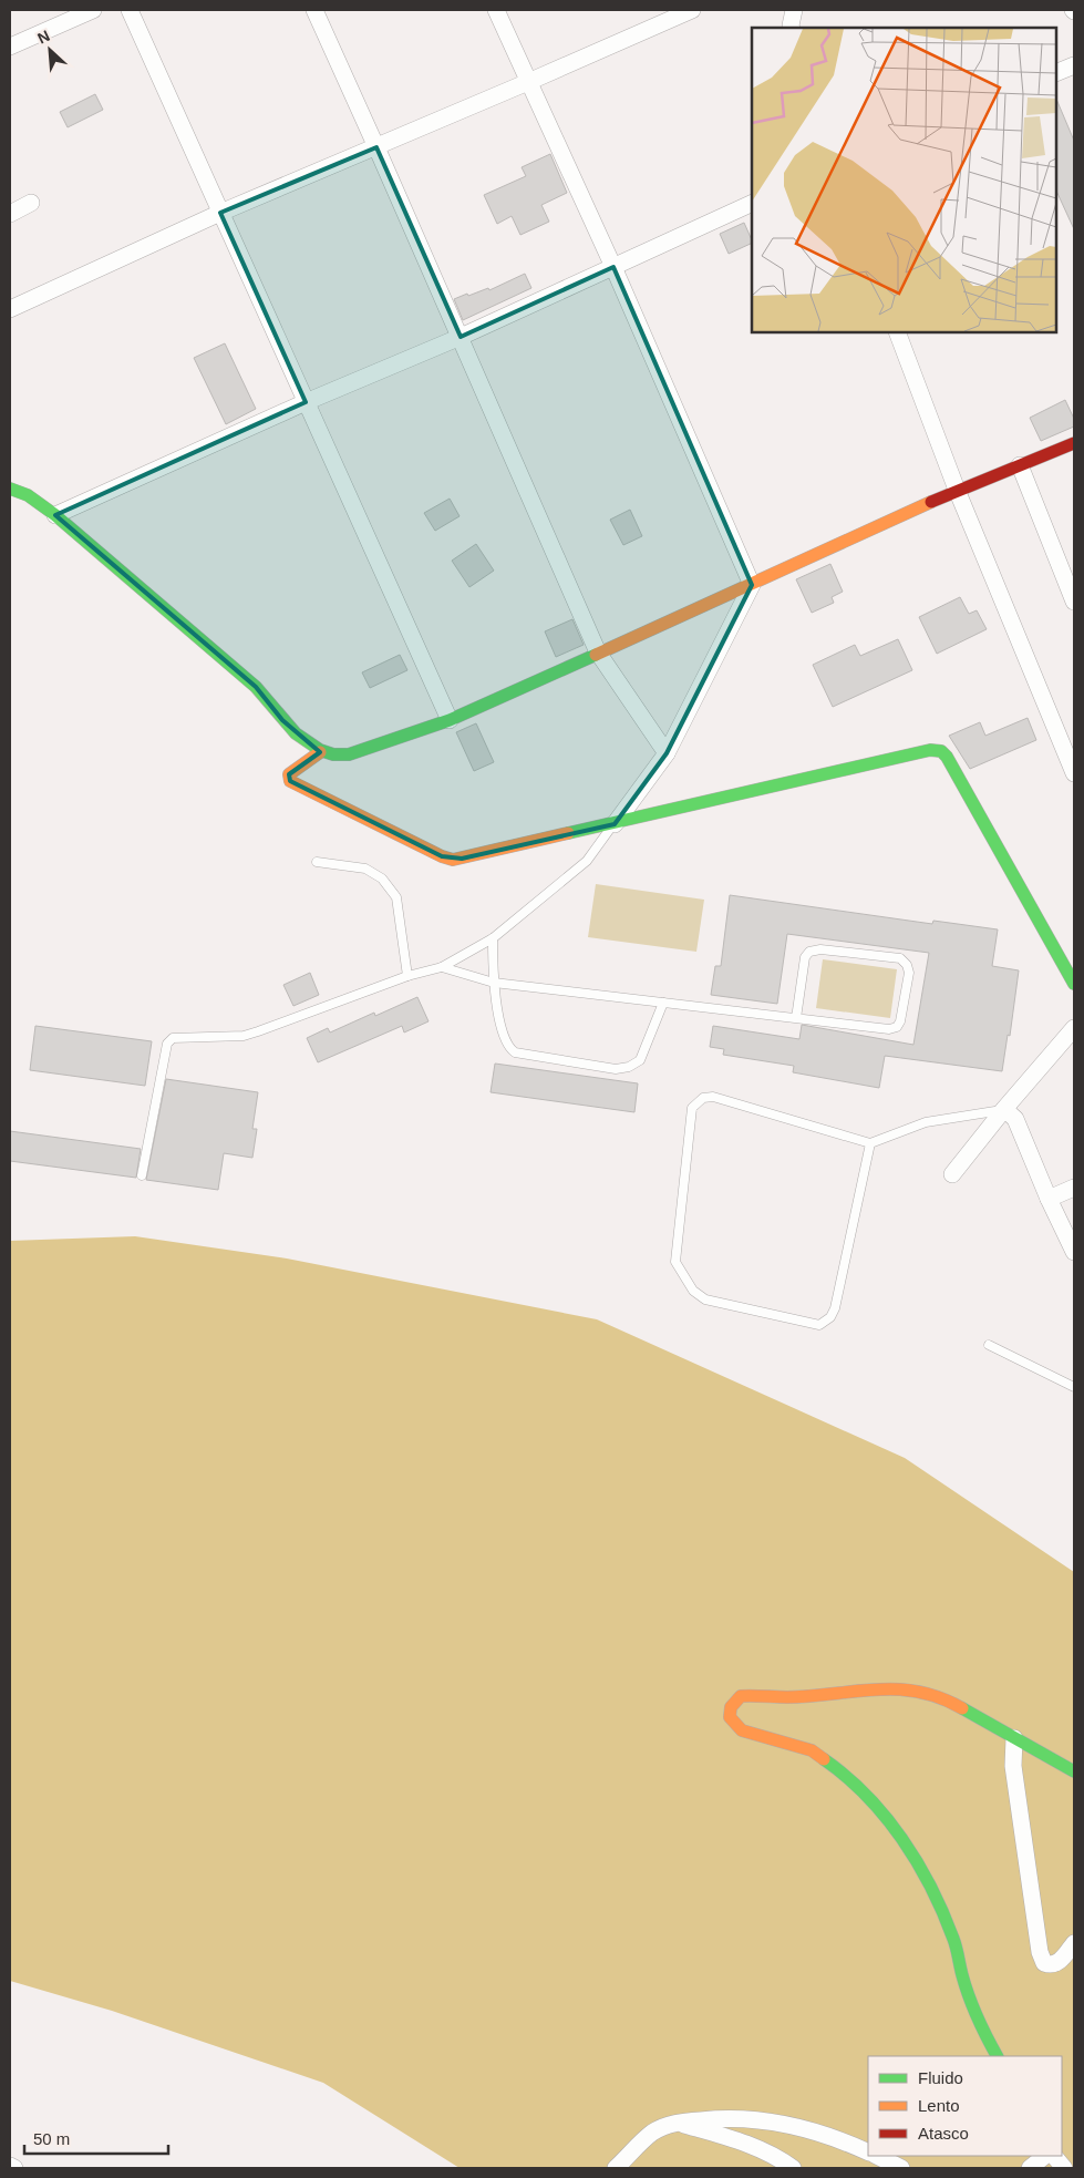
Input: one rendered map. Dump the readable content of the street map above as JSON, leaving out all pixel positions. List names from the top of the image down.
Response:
{
  "legend": ["Fluido", "Lento", "Atasco"],
  "scale_bar": "50 m",
  "north": "top left"
}
